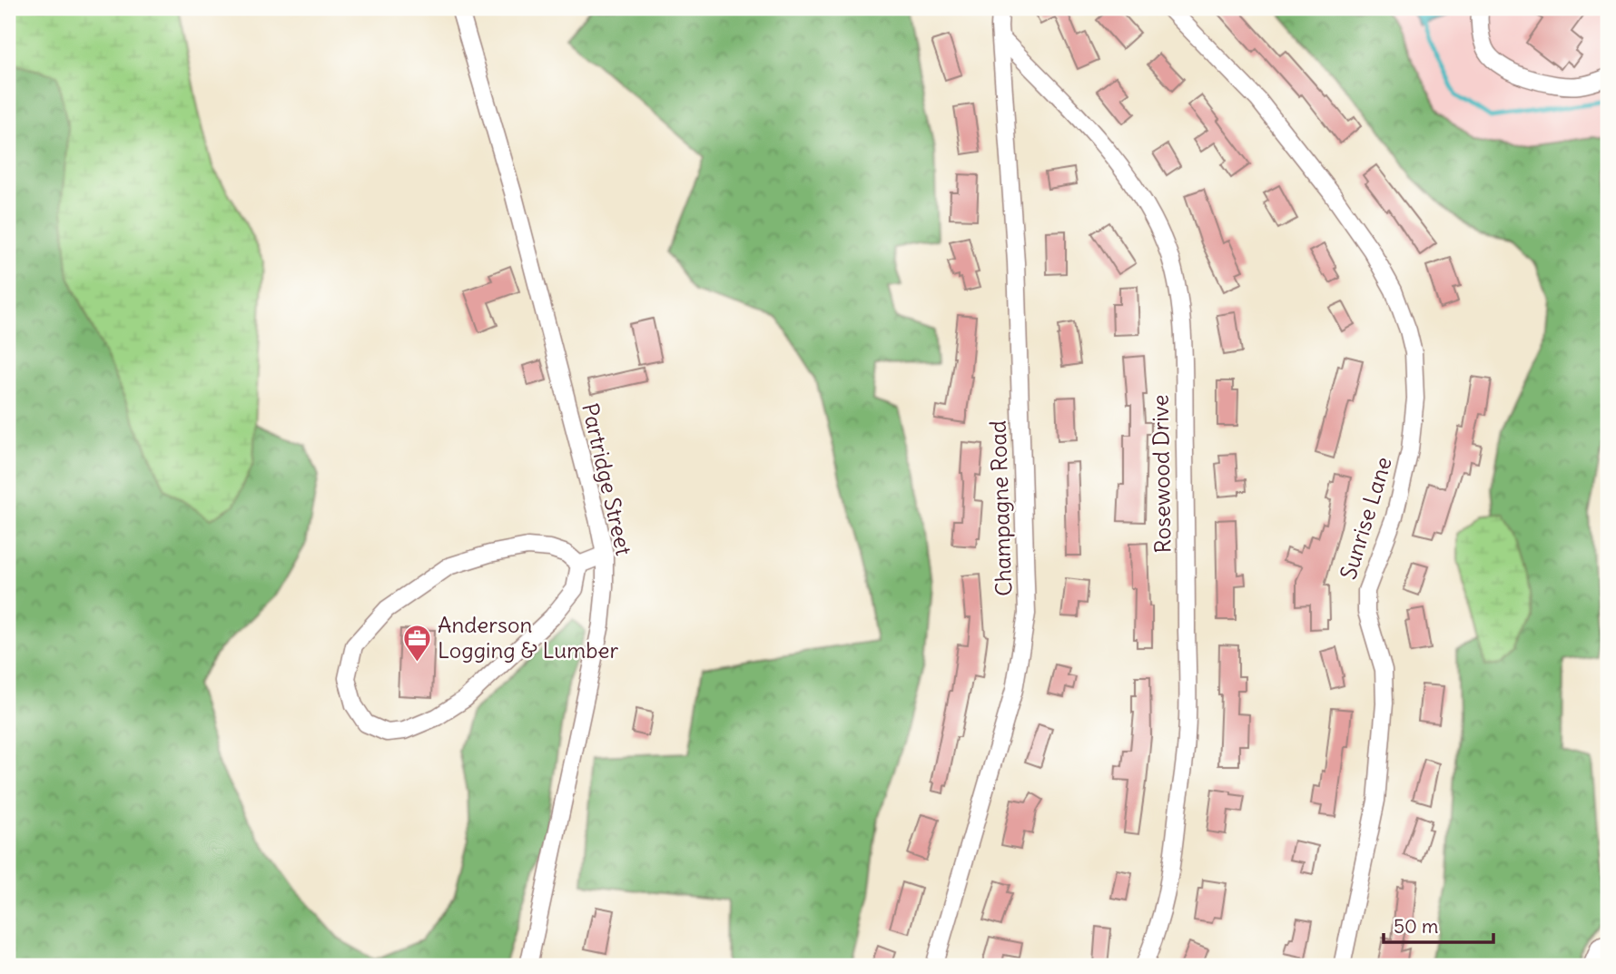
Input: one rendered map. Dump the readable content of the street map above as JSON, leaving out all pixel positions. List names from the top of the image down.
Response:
{
  "streets": {
    "street": [
      "Rosewood Drive",
      "Partridge Street",
      "Champagne Road",
      "Sunrise Lane"
    ]
  },
  "crossings": [
    ["Rosewood Drive", "Champagne Road"]
  ],
  "places": {
    "office": ["Anderson Logging & Lumber"]
  },
  "scale_bar": "50 m"
}
